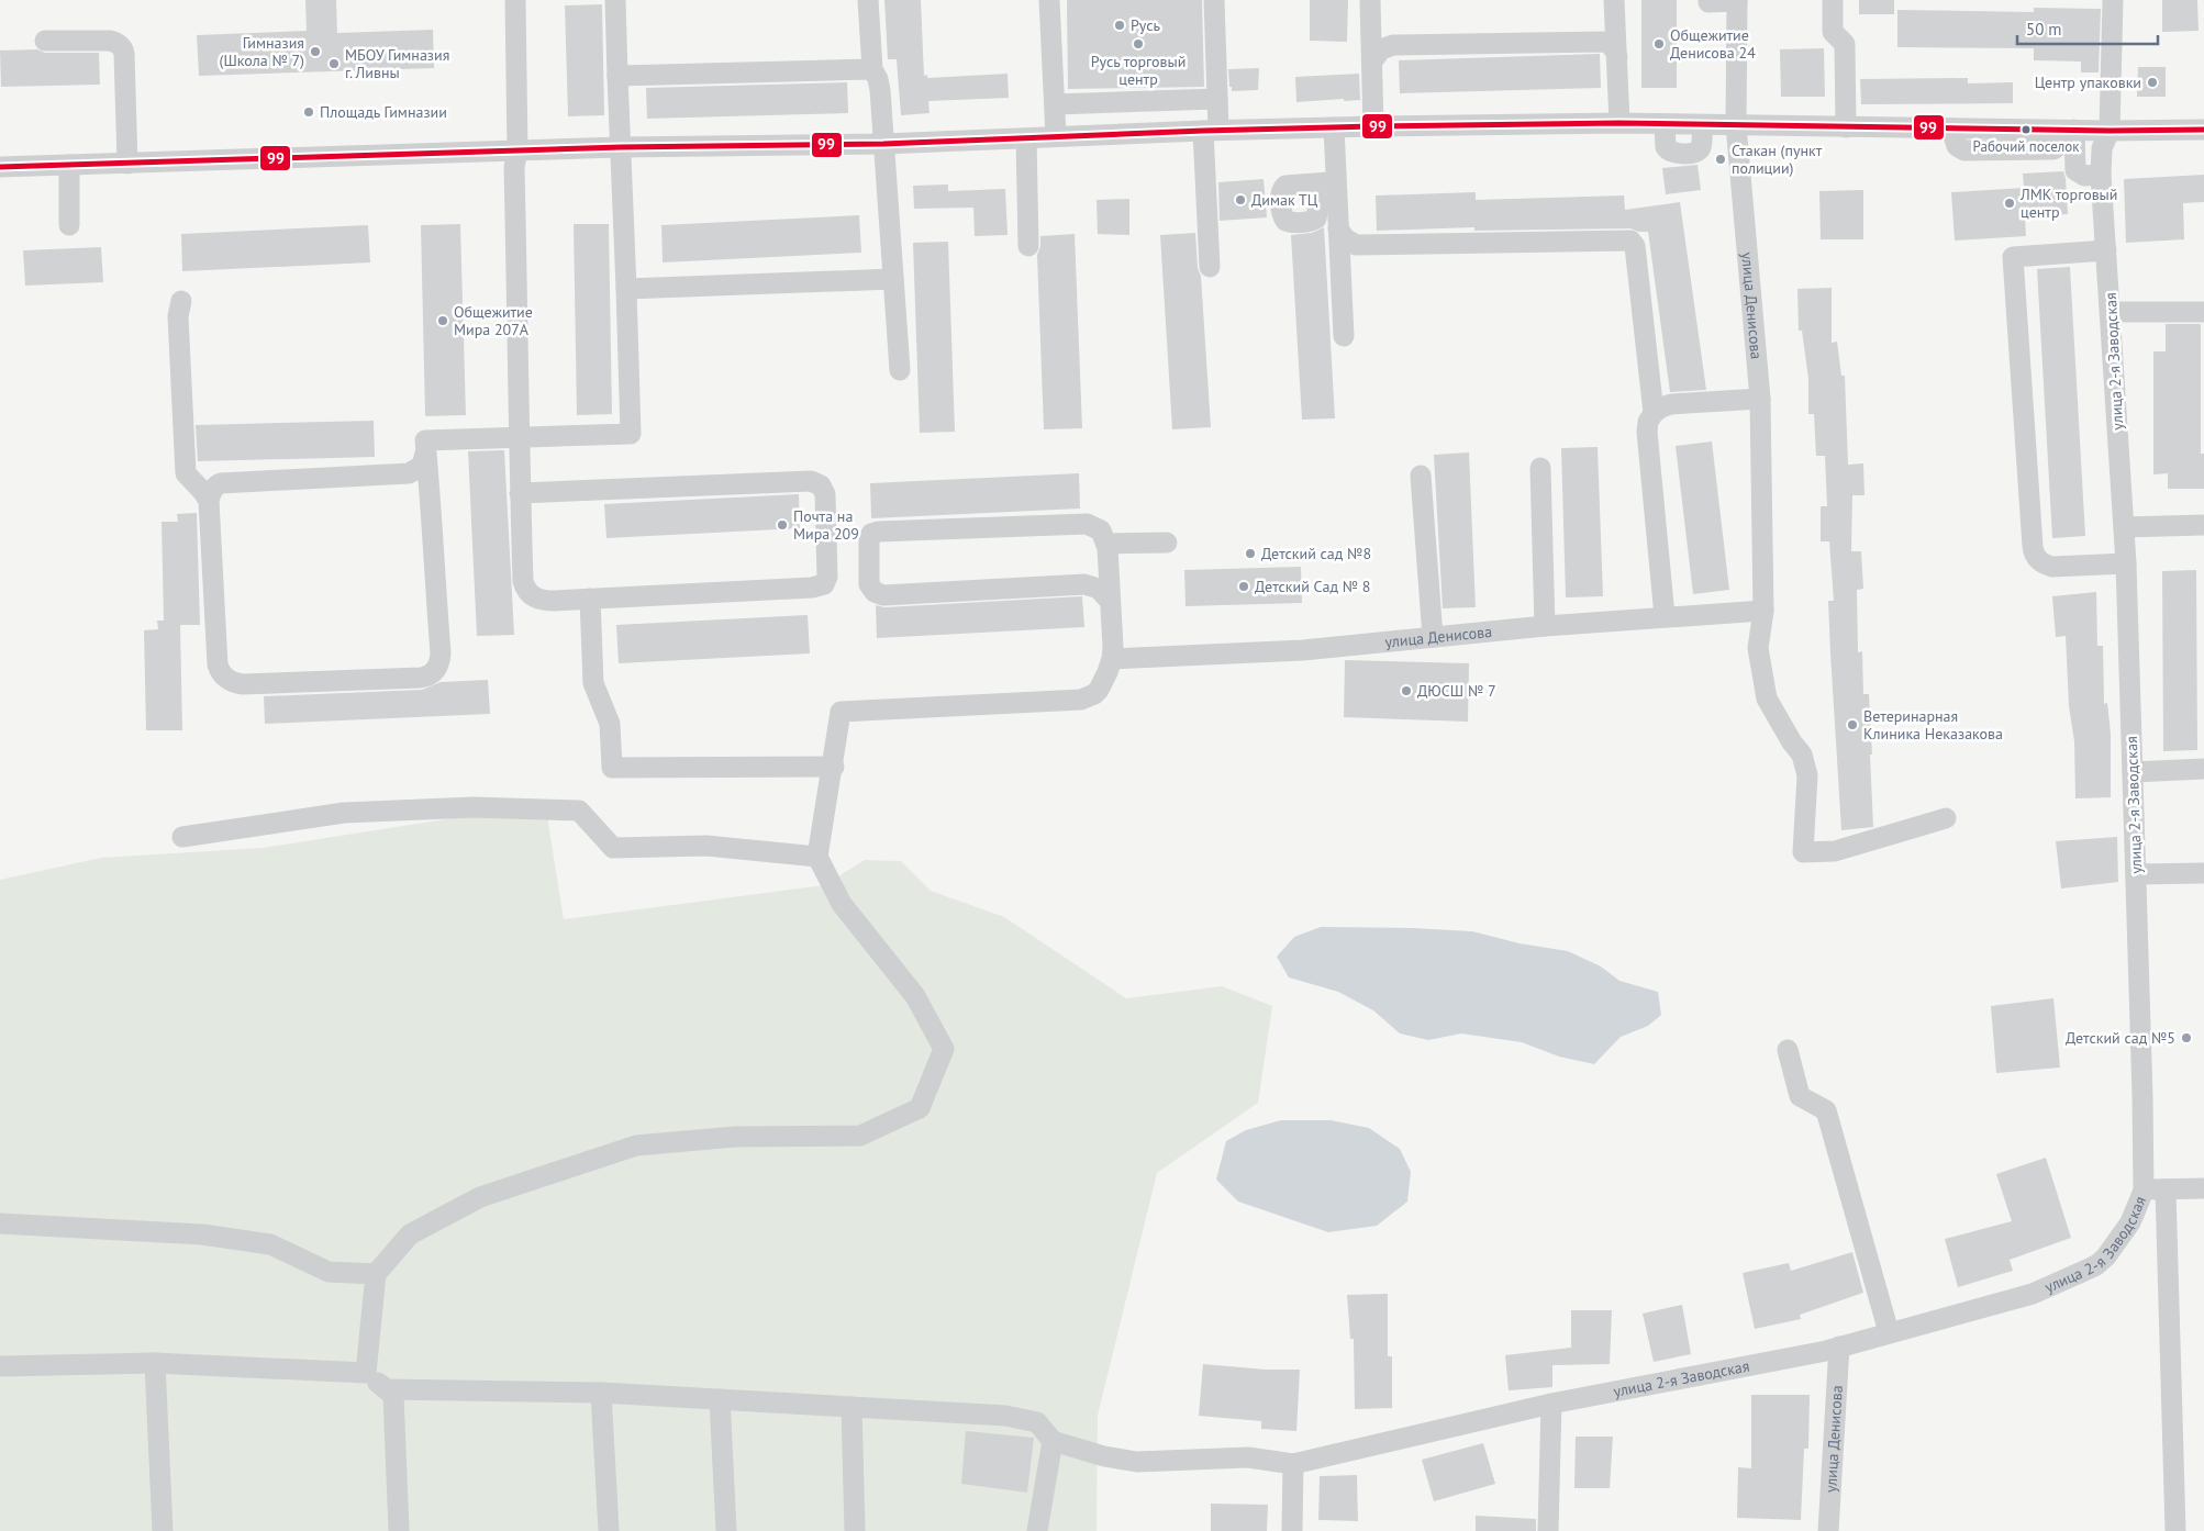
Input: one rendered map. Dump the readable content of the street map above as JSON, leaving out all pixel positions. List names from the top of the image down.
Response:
{
  "streets": {
    "street": ["улица Денисова", "улица 2-я Заводская"]
  },
  "crossings": [
    ["улица Денисова", "улица 2-я Заводская"]
  ],
  "places": [
    "Русь",
    "Русь торговый центр",
    "Общежитие Денисова 24",
    "Гимназия (Школа № 7)",
    "МБОУ Гимназия г. Ливны",
    "Центр упаковки",
    "Площадь Гимназии",
    "Рабочий поселок",
    "Стакан (пункт полиции)",
    "Димак ТЦ",
    "ЛМК торговый центр",
    "Общежитие Мира 207А",
    "Почта на Мира 209",
    "Детский сад №8",
    "Детский Сад № 8",
    "ДЮСШ № 7",
    "Ветеринарная Клиника Неказакова",
    "Детский сад №5"
  ],
  "lines": ["transit line 99"],
  "scale_bar": "50 m"
}
